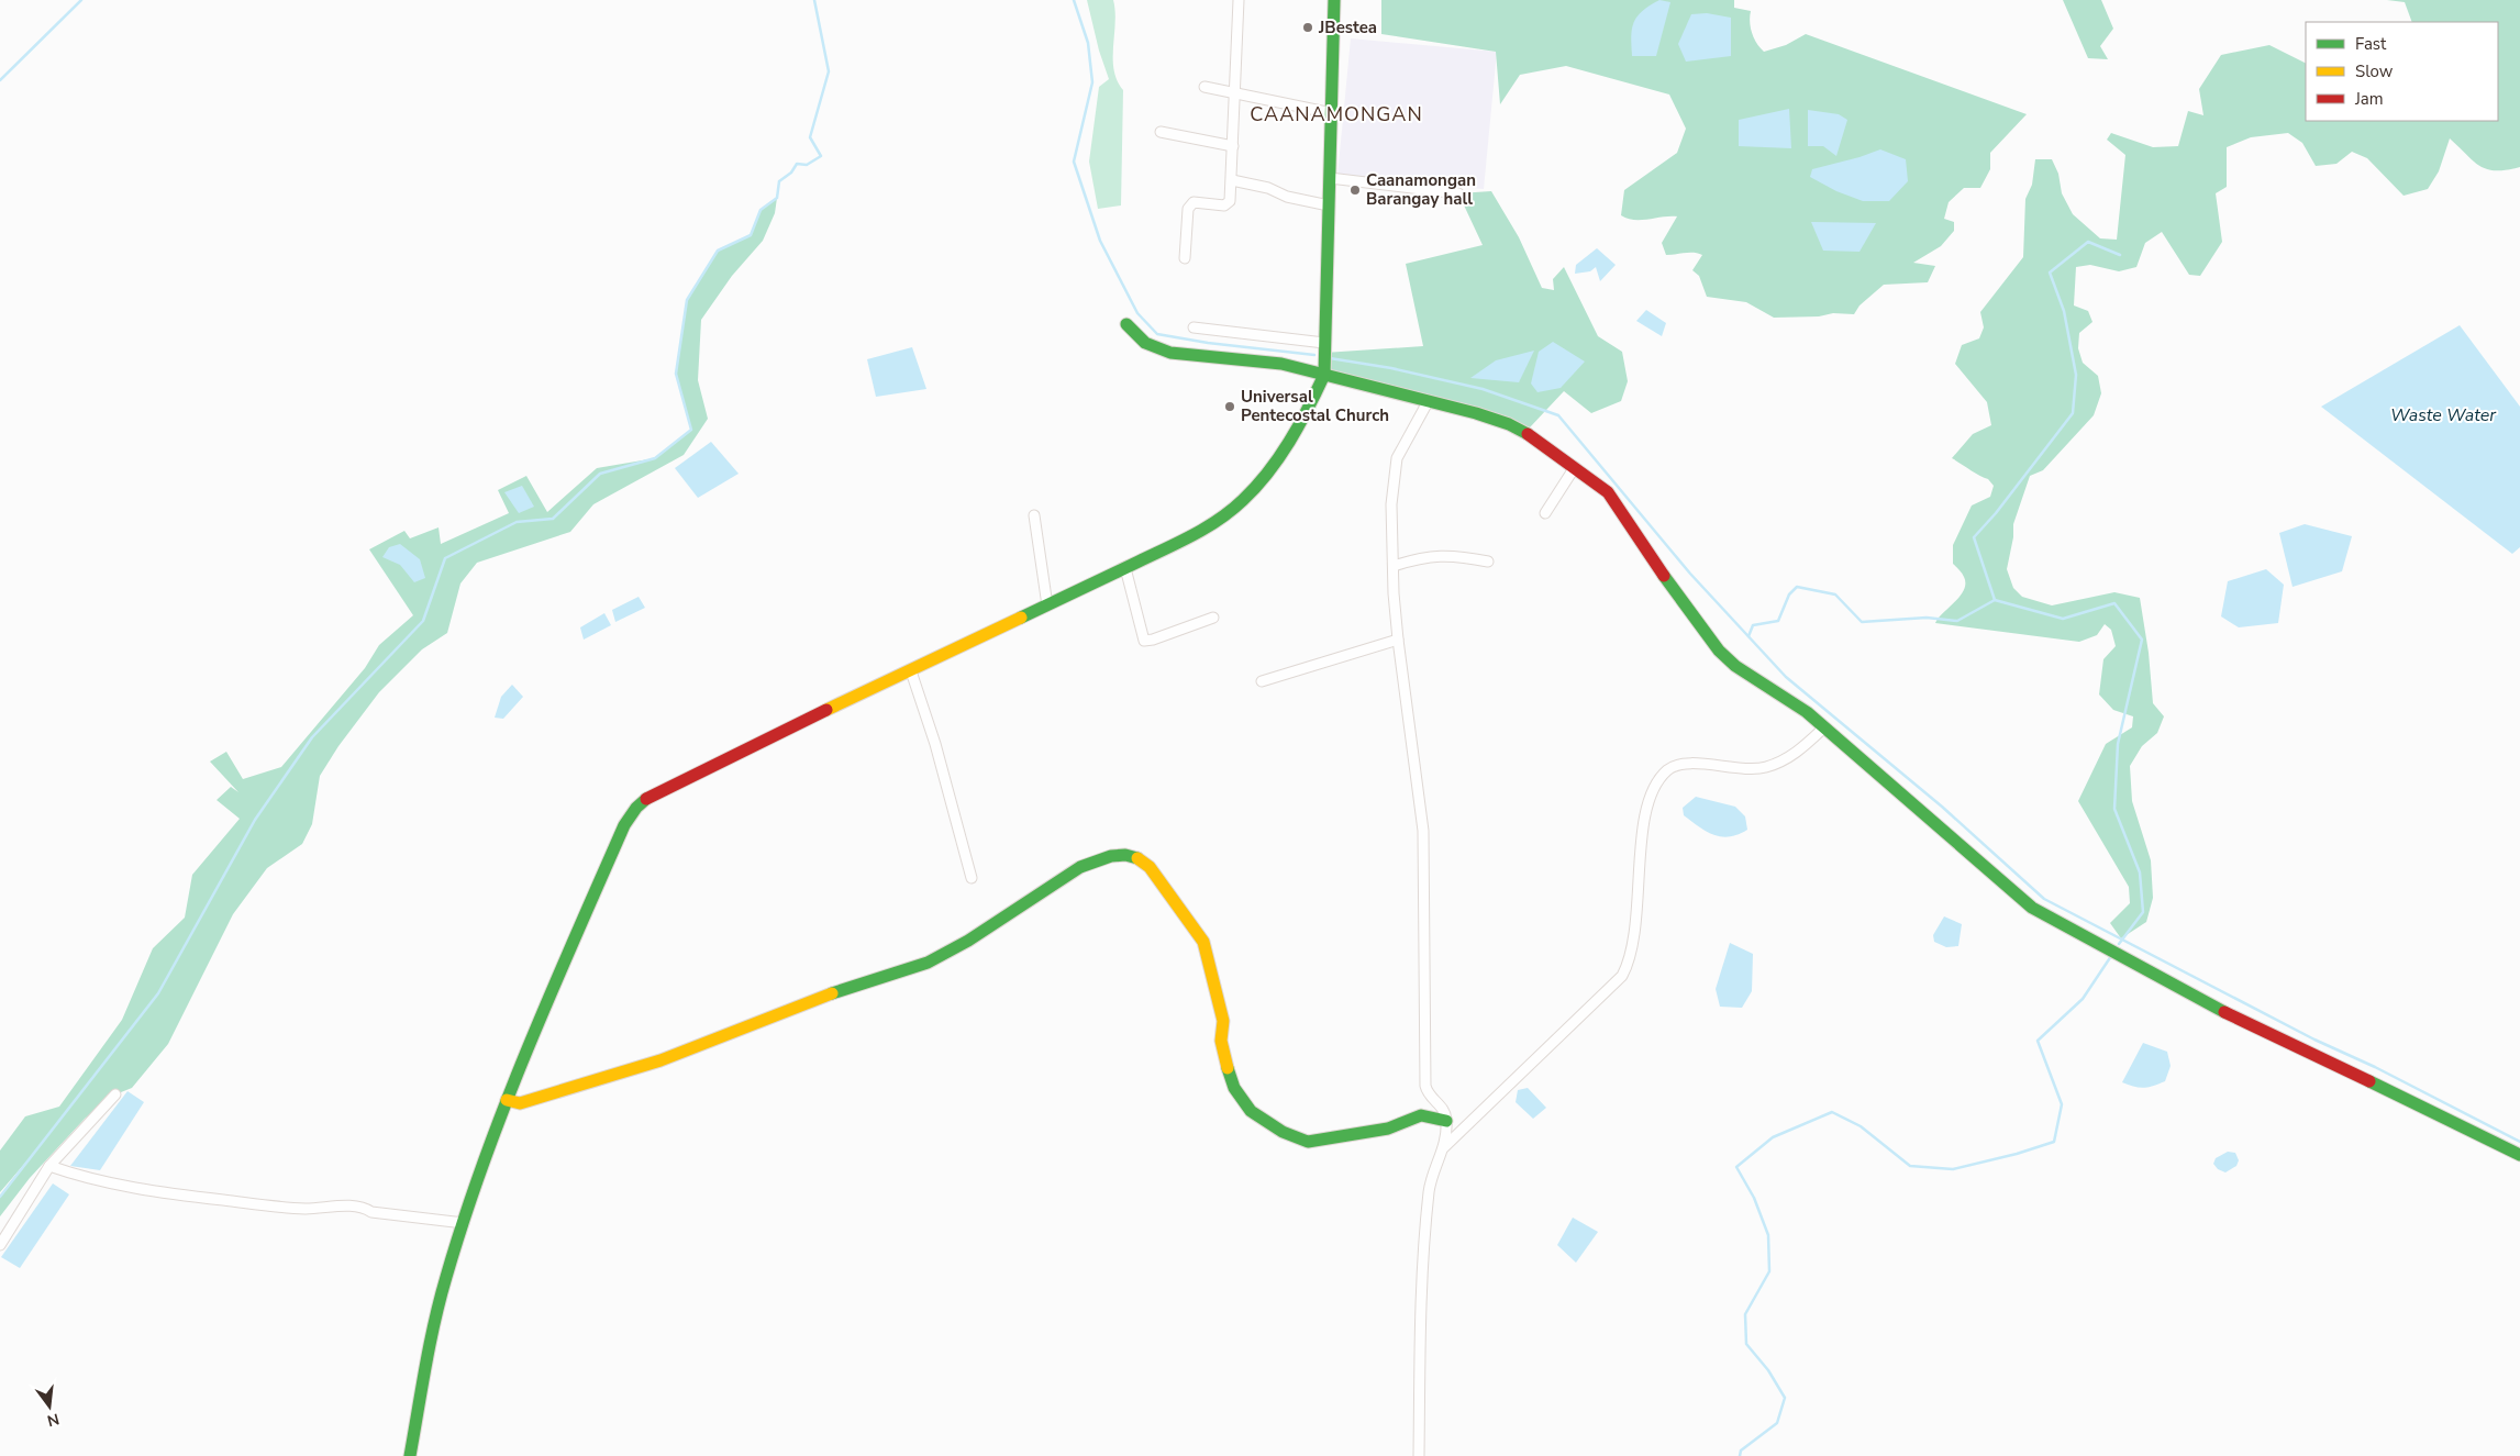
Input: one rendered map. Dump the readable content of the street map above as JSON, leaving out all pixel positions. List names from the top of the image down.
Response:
{
  "districts": ["CAANAMONGAN"],
  "water": ["Waste Water"],
  "places": ["JBestea", "Caanamongan Barangay hall", "Universal Pentecostal Church"],
  "legend": ["Fast", "Slow", "Jam"],
  "north": "bottom"
}
